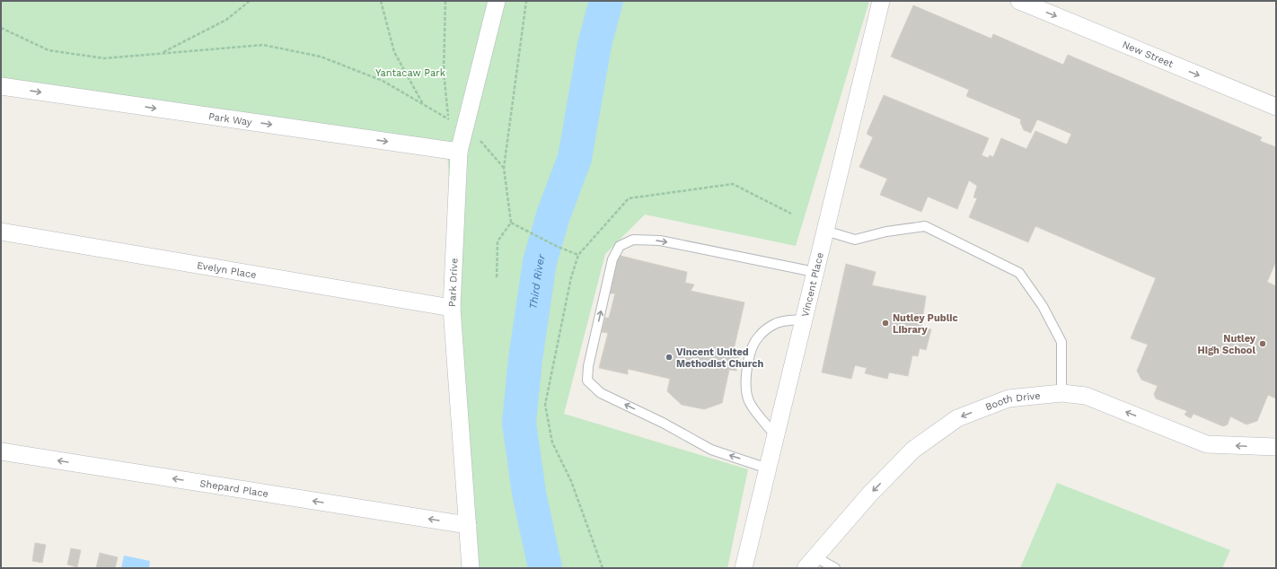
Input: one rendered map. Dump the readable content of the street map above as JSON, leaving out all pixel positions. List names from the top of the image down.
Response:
{
  "streets": {
    "street": [
      "New Street",
      "Park Way",
      "Evelyn Place",
      "Park Drive",
      "Vincent Place",
      "Booth Drive",
      "Shepard Place"
    ]
  },
  "crossings": [
    ["Park Way", "Park Drive"],
    ["Evelyn Place", "Park Drive"],
    ["Park Drive", "Shepard Place"]
  ],
  "one_way": [
    "New Street",
    "Park Way",
    "Booth Drive",
    "Shepard Place"
  ],
  "water": ["Third River"],
  "parks": ["Yantacaw Park"],
  "places": ["Nutley Public Library", "Nutley High School", "Vincent United Methodist Church"]
}
